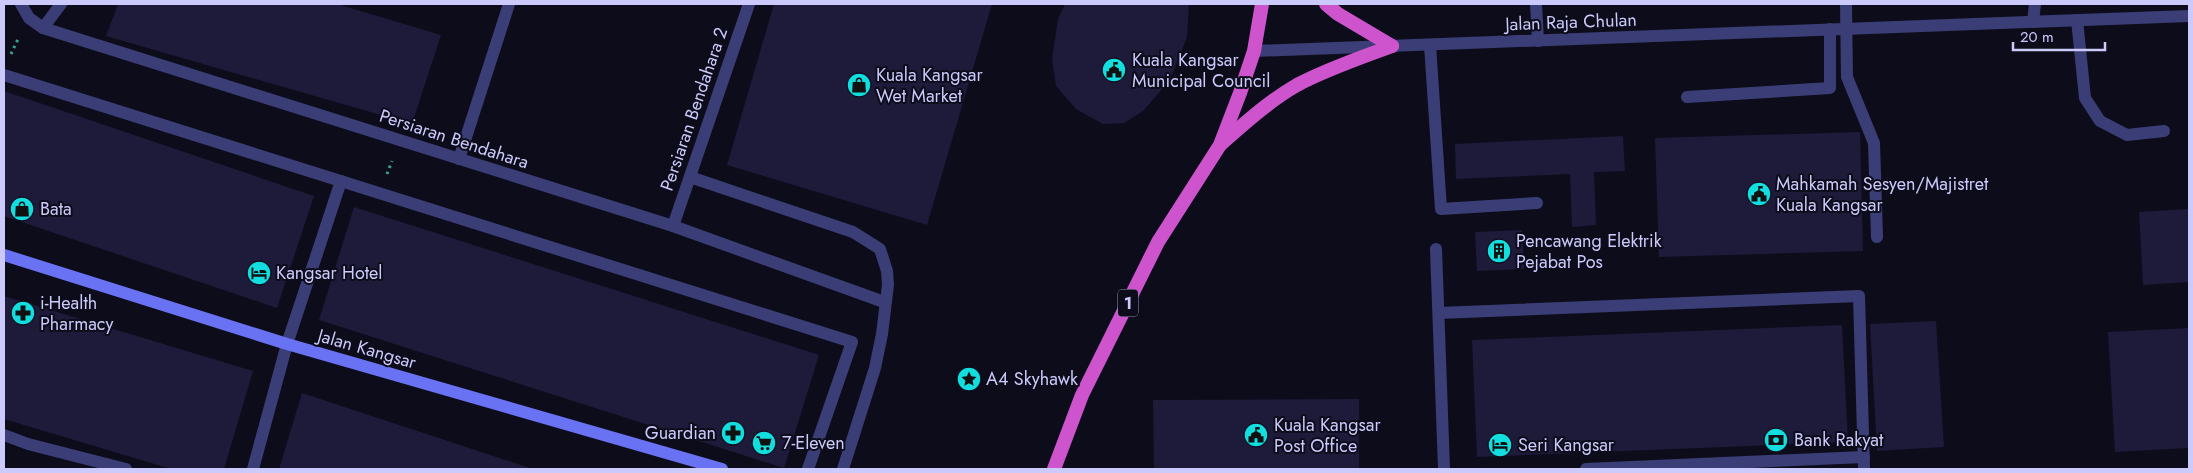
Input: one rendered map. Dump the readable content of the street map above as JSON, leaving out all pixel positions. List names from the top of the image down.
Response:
{
  "streets": {
    "highway": ["1"],
    "main road": ["Jalan Kangsar"],
    "street": ["Jalan Raja Chulan", "Persiaran Bendahara 2", "Persiaran Bendahara"]
  },
  "crossings": [
    ["Jalan Raja Chulan", "1"],
    ["Persiaran Bendahara 2", "Persiaran Bendahara"]
  ],
  "places": {
    "public building": ["Kuala Kangsar Municipal Council", "Mahkamah Sesyen/Majistret Kuala Kangsar", "Kuala Kangsar Post Office"],
    "shop": ["Kuala Kangsar Wet Market", "Bata"],
    "building": ["Pencawang Elektrik Pejabat Pos"],
    "hotel": ["Kangsar Hotel", "Seri Kangsar"],
    "pharmacy": ["i-Health Pharmacy", "Guardian"],
    "place": ["A4 Skyhawk"],
    "bank": ["Bank Rakyat"],
    "supermarket": ["7-Eleven"]
  },
  "scale_bar": "20 m"
}
